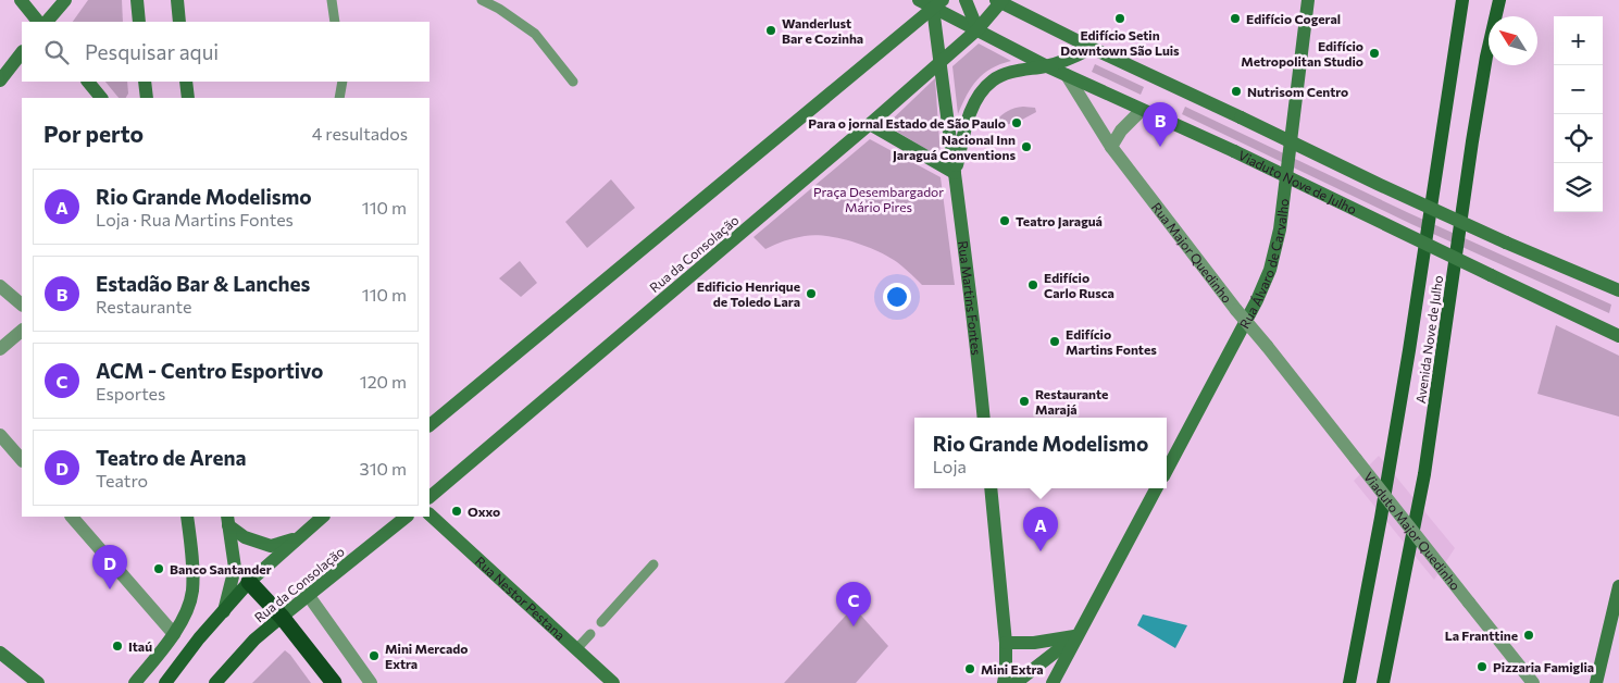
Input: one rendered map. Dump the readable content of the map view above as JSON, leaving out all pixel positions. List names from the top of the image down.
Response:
{
  "streets": {
    "main road": [
      "Viaduto Nove de Julho",
      "Rua da Consolação",
      "Rua Álvaro de Carvalho",
      "Rua Martins Fontes",
      "Avenida Nove de Julho",
      "Rua Nestor Pestana"
    ],
    "street": ["Rua Major Quedinho", "Viaduto Major Quedinho"]
  },
  "crossings": [
    ["Viaduto Nove de Julho", "Rua Major Quedinho"],
    ["Viaduto Nove de Julho", "Rua da Consolação"],
    ["Viaduto Nove de Julho", "Rua Martins Fontes"],
    ["Rua Major Quedinho", "Viaduto Major Quedinho"],
    ["Rua da Consolação", "Rua Martins Fontes"]
  ],
  "parks": ["Praça Desembargador Mário Pires"],
  "places": [
    "Edifício Setin Downtown São Luis",
    "Edifício Cogeral",
    "Wanderlust Bar e Cozinha",
    "Edifício Metropolitan Studio",
    "Nutrisom Centro",
    "Para o jornal Estado de São Paulo",
    "Nacional Inn Jaraguá Conventions",
    "Teatro Jaraguá",
    "Edifício Carlo Rusca",
    "Edificio Henrique de Toledo Lara",
    "Edifício Martins Fontes",
    "Restaurante Marajá",
    "Oxxo",
    "Banco Santander",
    "La Franttine",
    "Itaú",
    "Mini Mercado Extra",
    "Pizzaria Famiglia",
    "Mini Extra"
  ],
  "north": "top left",
  "page": {
    "map_buttons": ["+", "−"],
    "search": "Pesquisar aqui",
    "heading": ["Por perto", "4 resultados"],
    "pins": [
      "B",
      "A",
      "D",
      "C"
    ],
    "list": [
      {
        "mark": "A",
        "name": "Rio Grande Modelismo",
        "note": "Loja · Rua Martins Fontes",
        "value": "110 m"
      },
      {
        "mark": "B",
        "name": "Estadão Bar & Lanches",
        "note": "Restaurante",
        "value": "110 m"
      },
      {
        "mark": "C",
        "name": "ACM - Centro Esportivo",
        "note": "Esportes",
        "value": "120 m"
      },
      {
        "mark": "D",
        "name": "Teatro de Arena",
        "note": "Teatro",
        "value": "310 m"
      }
    ],
    "popup": ["Rio Grande Modelismo", "Loja"]
  }
}
